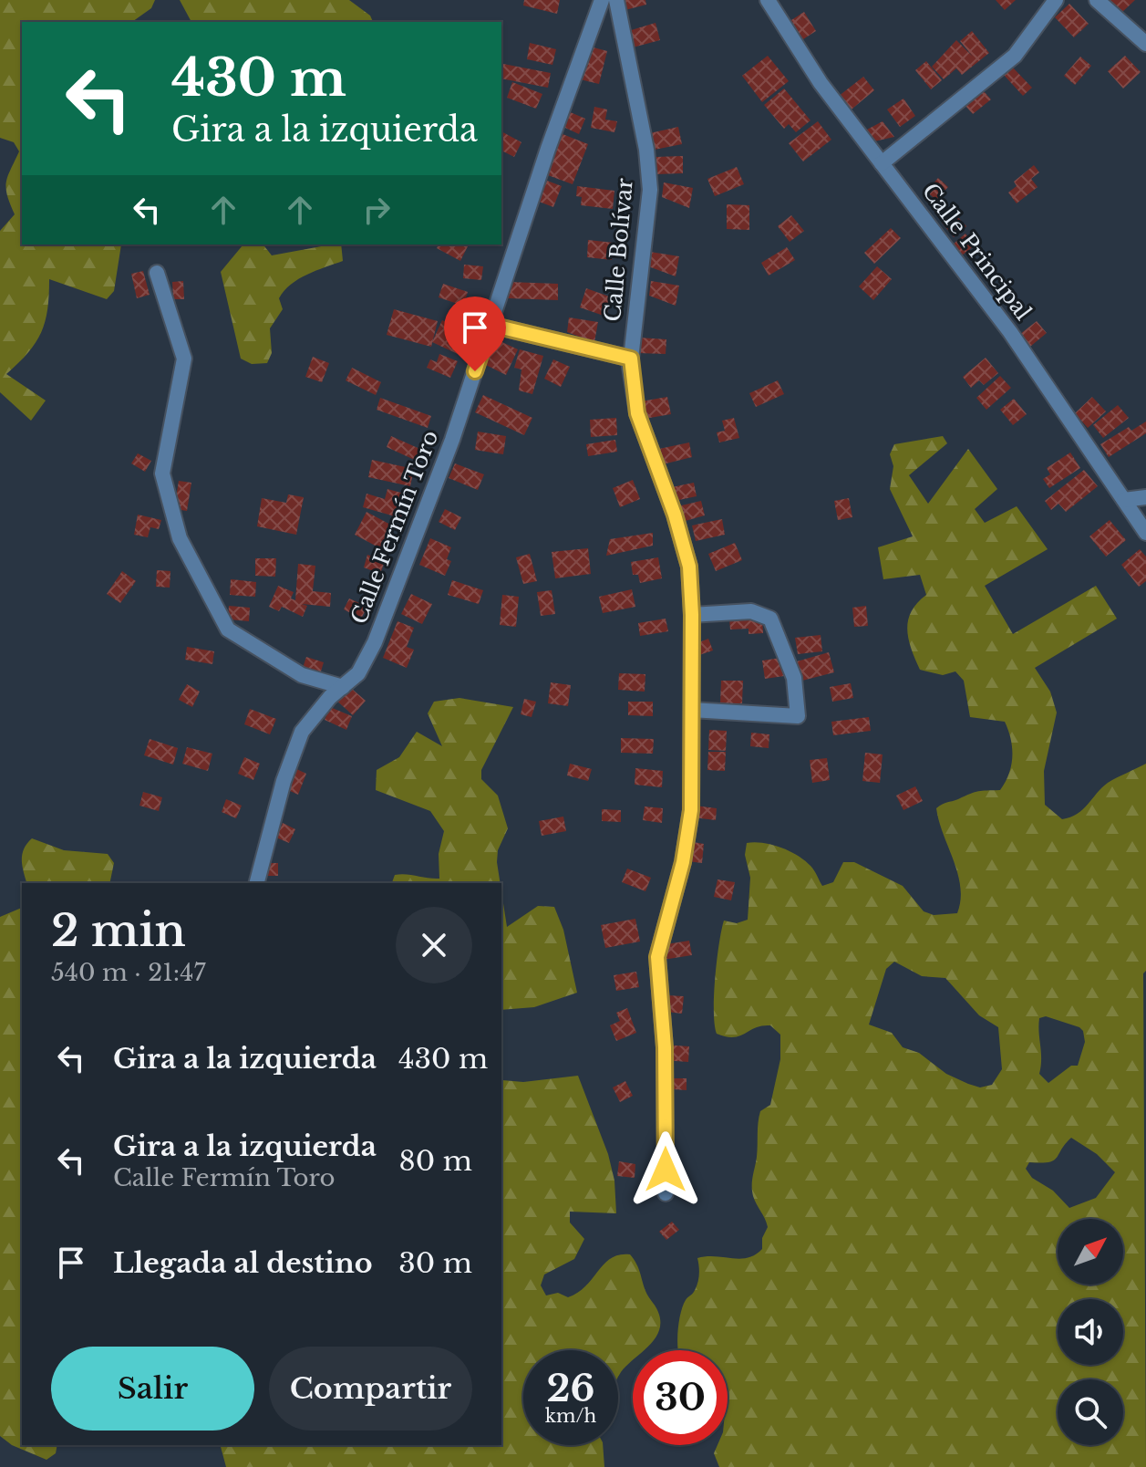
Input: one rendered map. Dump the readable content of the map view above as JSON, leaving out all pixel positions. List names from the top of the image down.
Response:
{
  "streets": {
    "street": ["Calle Bolívar", "Calle Principal", "Calle Fermín Toro"]
  },
  "north": "top right",
  "page": {
    "turn": ["430 m", "Gira a la izquierda"],
    "heading": ["2 min", "540 m · 21:47"],
    "list": [
      {
        "name": "Gira a la izquierda",
        "value": "430 m"
      },
      {
        "name": "Gira a la izquierda",
        "note": "Calle Fermín Toro",
        "value": "80 m"
      },
      {
        "name": "Llegada al destino",
        "value": "30 m"
      }
    ],
    "buttons": ["Salir", "Compartir"],
    "speed": "26 km/h",
    "limit": "30"
  }
}
